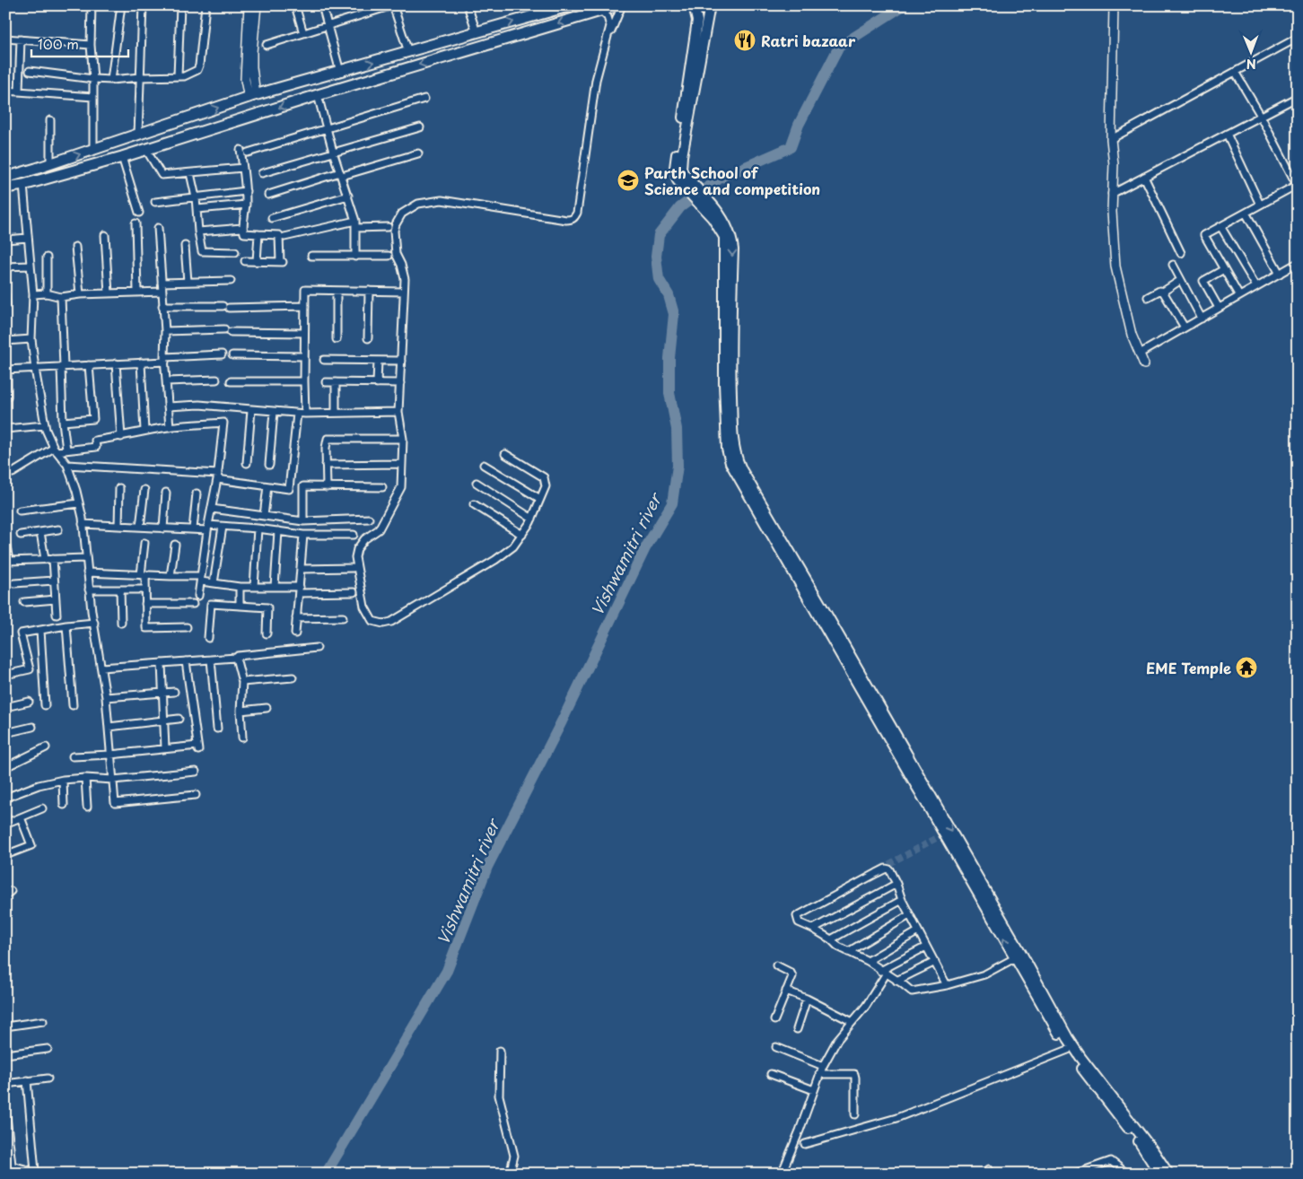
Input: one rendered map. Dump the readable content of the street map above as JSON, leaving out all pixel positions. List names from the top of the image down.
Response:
{
  "water": ["Vishwamitri river"],
  "places": {
    "restaurant": ["Ratri bazaar"],
    "school or university": ["Parth School of Science and competition"],
    "temple": ["EME Temple"]
  },
  "scale_bar": "100 m",
  "north": "bottom"
}
